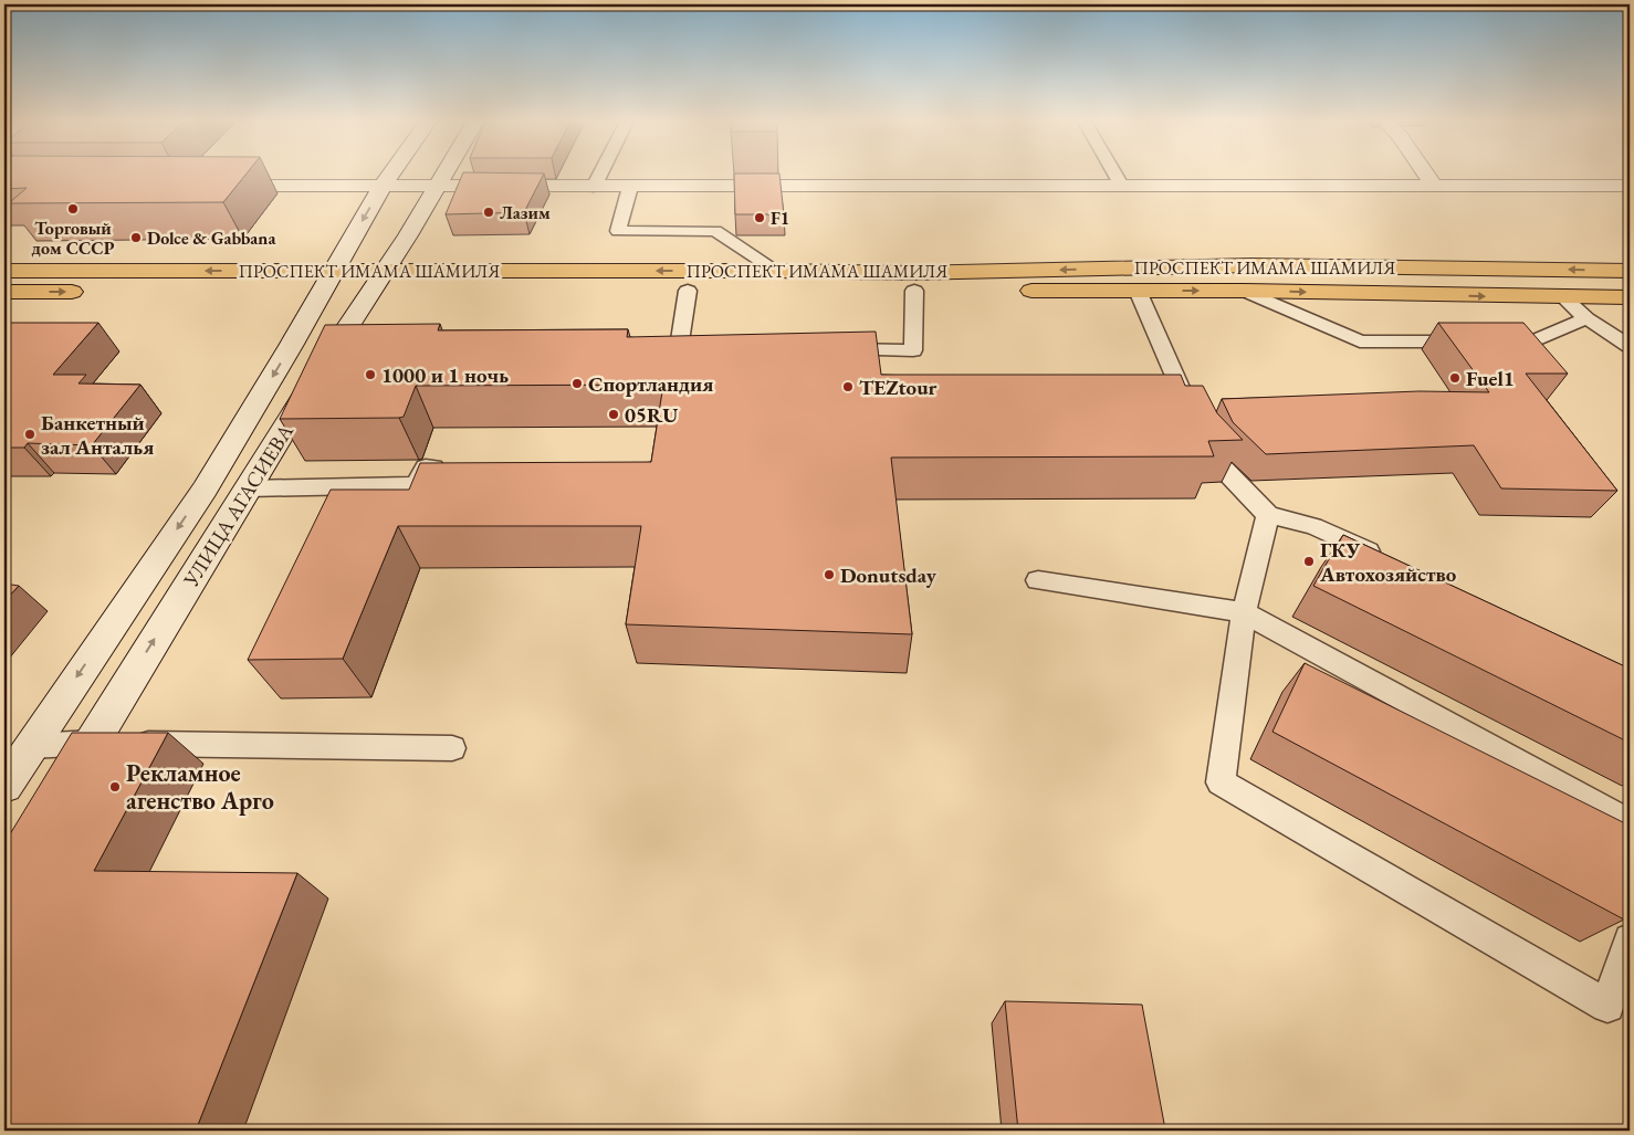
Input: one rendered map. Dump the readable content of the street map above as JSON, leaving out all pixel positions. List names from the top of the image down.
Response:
{
  "streets": {
    "main road": ["ПРОСПЕКТ ИМАМА ШАМИЛЯ"],
    "street": ["УЛИЦА АГАСИЕВА"]
  },
  "crossings": [
    ["ПРОСПЕКТ ИМАМА ШАМИЛЯ", "УЛИЦА АГАСИЕВА"]
  ],
  "places": [
    "Торговый дом СССР",
    "Лазим",
    "F1",
    "Dolce & Gabbana",
    "1000 и 1 ночь",
    "Fuel1",
    "Спортландия",
    "TEZtour",
    "05RU",
    "Банкетный зал Анталья",
    "ГКУ Автохозяйство",
    "Donutsday",
    "Рекламное агенство Арго"
  ]
}
